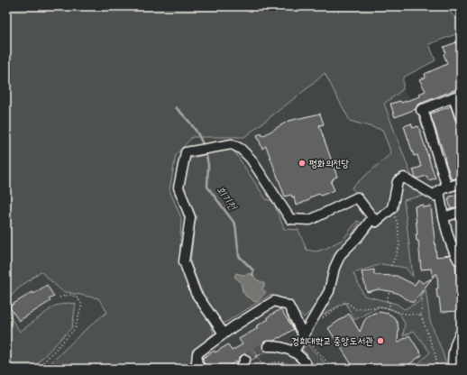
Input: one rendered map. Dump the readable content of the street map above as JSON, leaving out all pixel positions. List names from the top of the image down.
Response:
{
  "water": ["회기천"],
  "places": ["평화의전당", "경희대학교 중앙도서관"]
}
